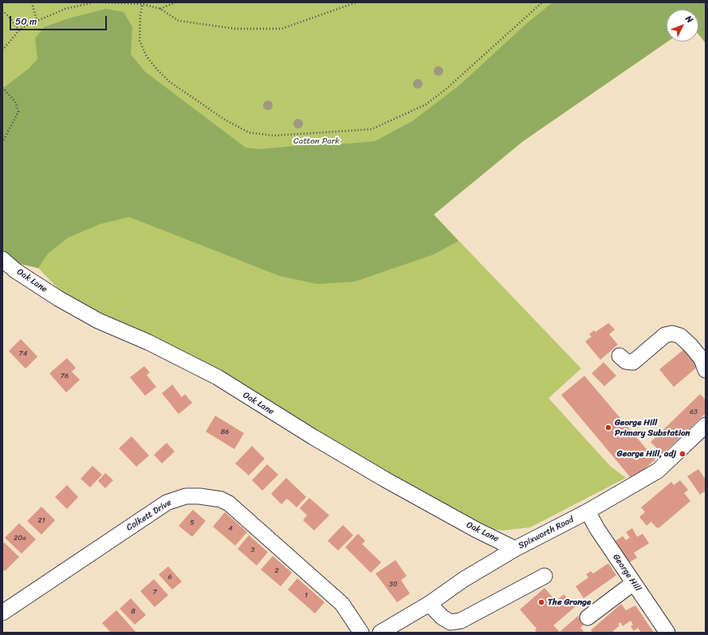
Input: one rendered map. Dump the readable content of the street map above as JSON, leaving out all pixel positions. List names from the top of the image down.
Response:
{
  "streets": {
    "street": [
      "Oak Lane",
      "Colkett Drive",
      "Spixworth Road",
      "George Hill"
    ]
  },
  "crossings": [
    ["Oak Lane", "Spixworth Road"],
    ["Spixworth Road", "George Hill"]
  ],
  "parks": ["Catton Park"],
  "places": ["George Hill Primary Substation", "George Hill, adj", "The Grange"],
  "house_numbers": [
    "74",
    "76",
    "63",
    "86",
    "21",
    "5",
    "4",
    "20a",
    "3",
    "2",
    "6",
    "30",
    "7",
    "1",
    "8"
  ],
  "scale_bar": "50 m",
  "north": "top right"
}
